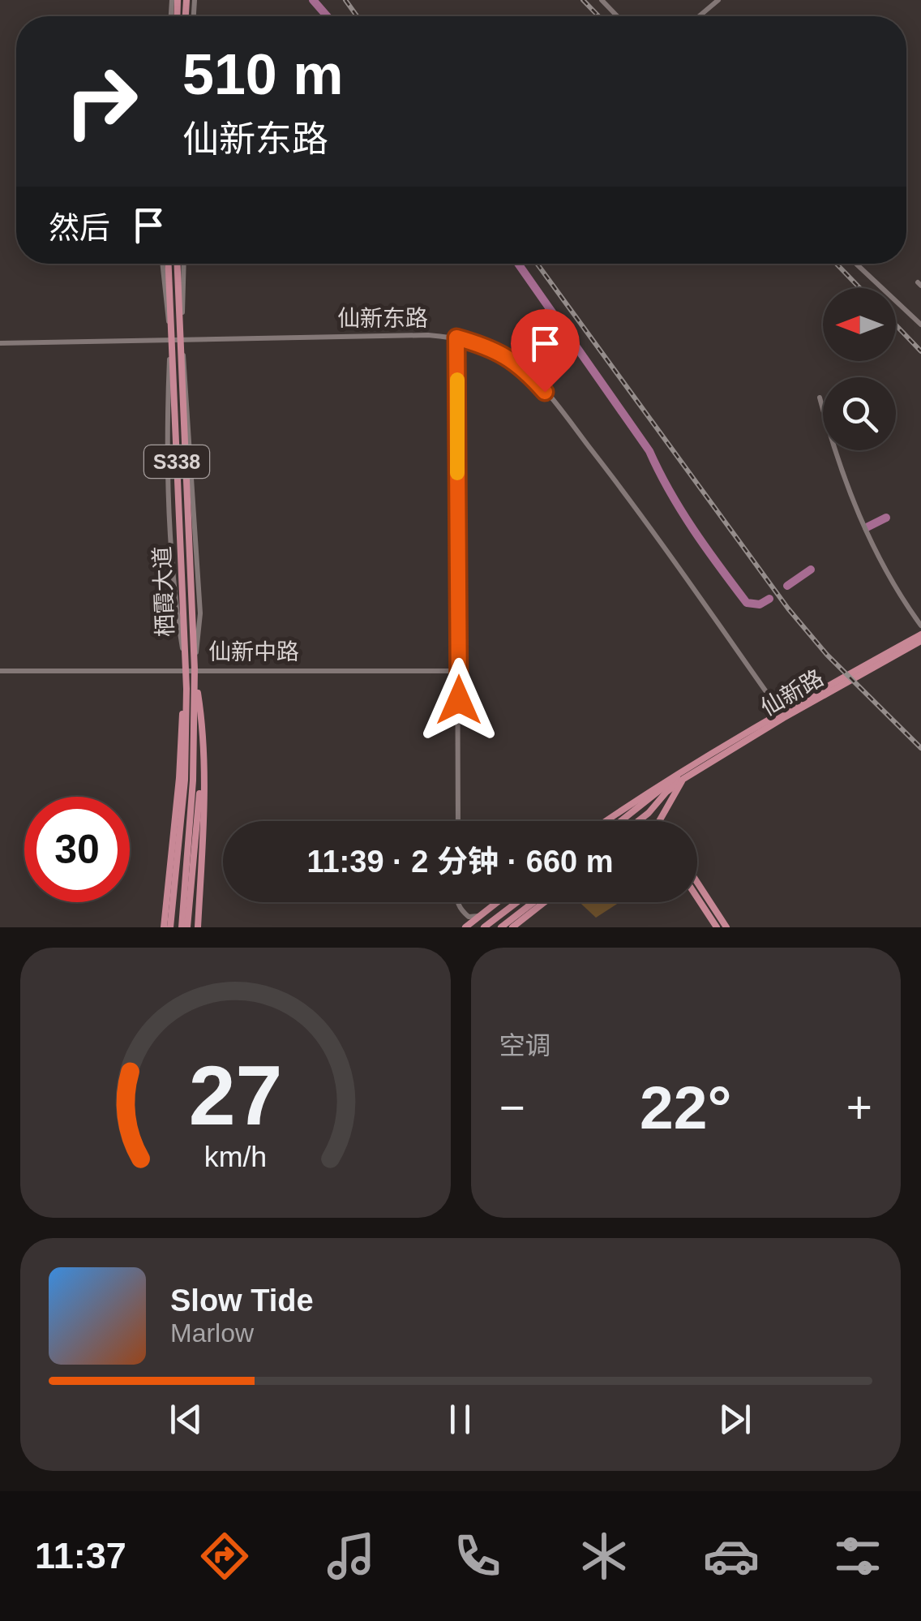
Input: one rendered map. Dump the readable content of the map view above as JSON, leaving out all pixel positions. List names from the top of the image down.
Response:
{
  "streets": {
    "main road": ["S338", "栖霞大道", "仙新路"],
    "street": ["仙新东路", "仙新中路"]
  },
  "crossings": [
    ["仙新东路", "栖霞大道"],
    ["仙新东路", "仙新路"],
    ["栖霞大道", "仙新中路"]
  ],
  "north": "left",
  "page": {
    "turn": ["510 m", "仙新东路"],
    "then": "然后",
    "limit": "30",
    "trip": "11:39 · 2 分钟 · 660 m",
    "tile": "空调",
    "heat": ["−", "22°", "+"],
    "song": ["Slow Tide", "Marlow"],
    "tabs": "11:37",
    "gauge": ["27", "km/h"]
  }
}
